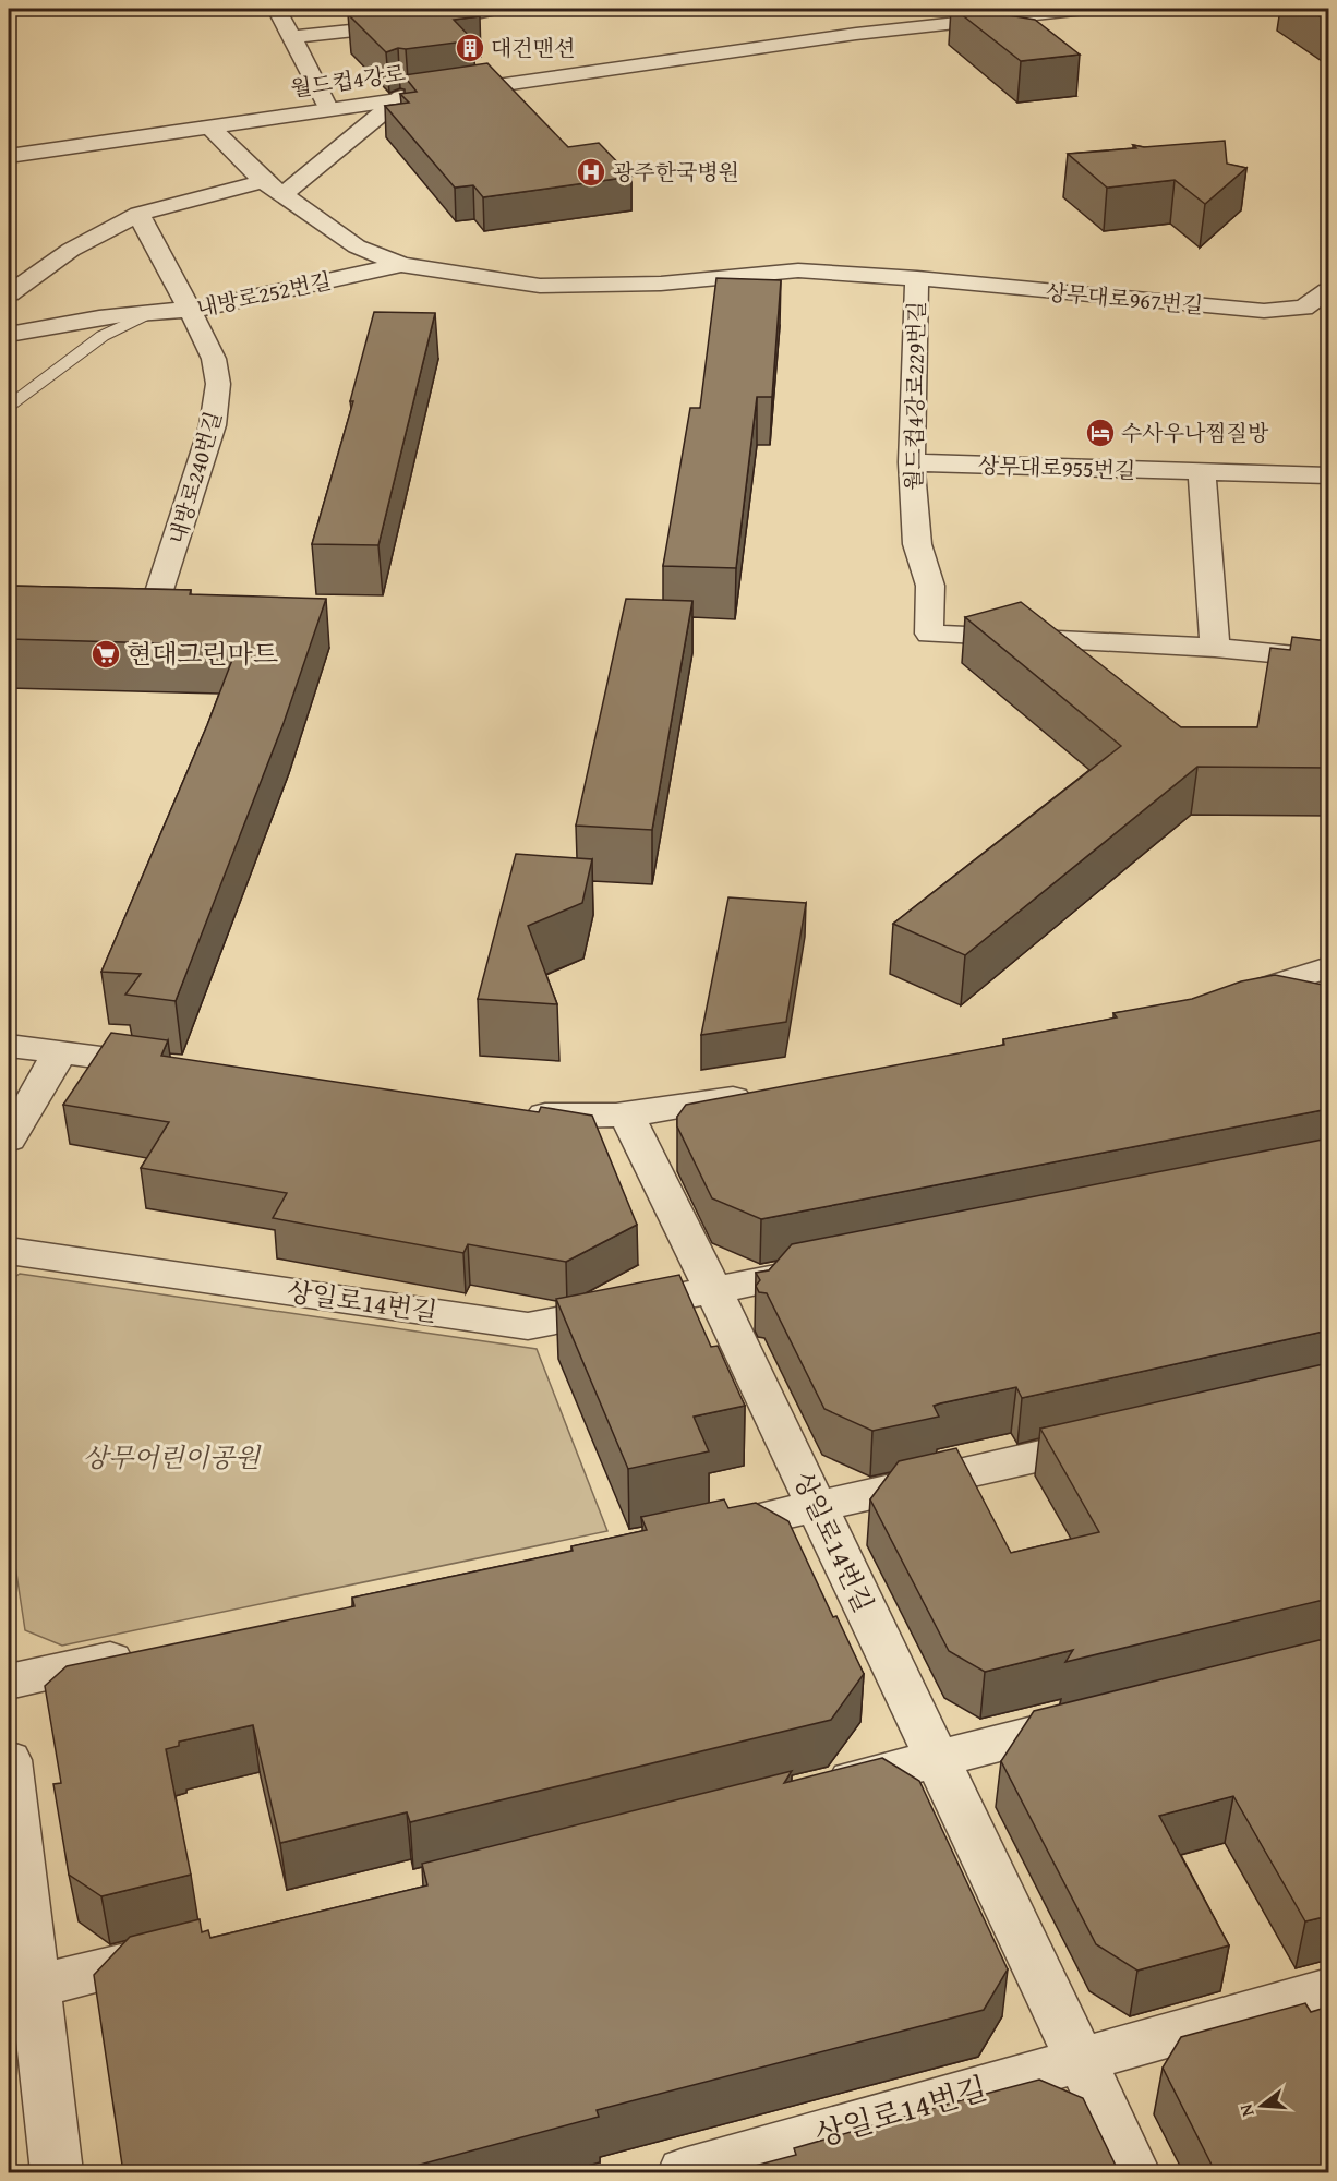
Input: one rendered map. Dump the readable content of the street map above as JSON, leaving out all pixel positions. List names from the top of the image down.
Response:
{
  "streets": {
    "street": [
      "월드컵4강로",
      "내방로252번길",
      "상무대로967번길",
      "월드컵4강로229번길",
      "상무대로955번길",
      "내방로240번길",
      "상일로14번길"
    ]
  },
  "crossings": [
    ["월드컵4강로", "월드컵4강로229번길"],
    ["내방로252번길", "월드컵4강로229번길"],
    ["내방로252번길", "내방로240번길"],
    ["상무대로967번길", "월드컵4강로229번길"],
    ["월드컵4강로229번길", "상무대로955번길"]
  ],
  "parks": ["상무어린이공원"],
  "places": {
    "building": ["대건맨션"],
    "hospital": ["광주한국병원"],
    "hotel": ["수사우나찜질방"],
    "supermarket": ["현대그린마트"]
  },
  "north": "left"
}
